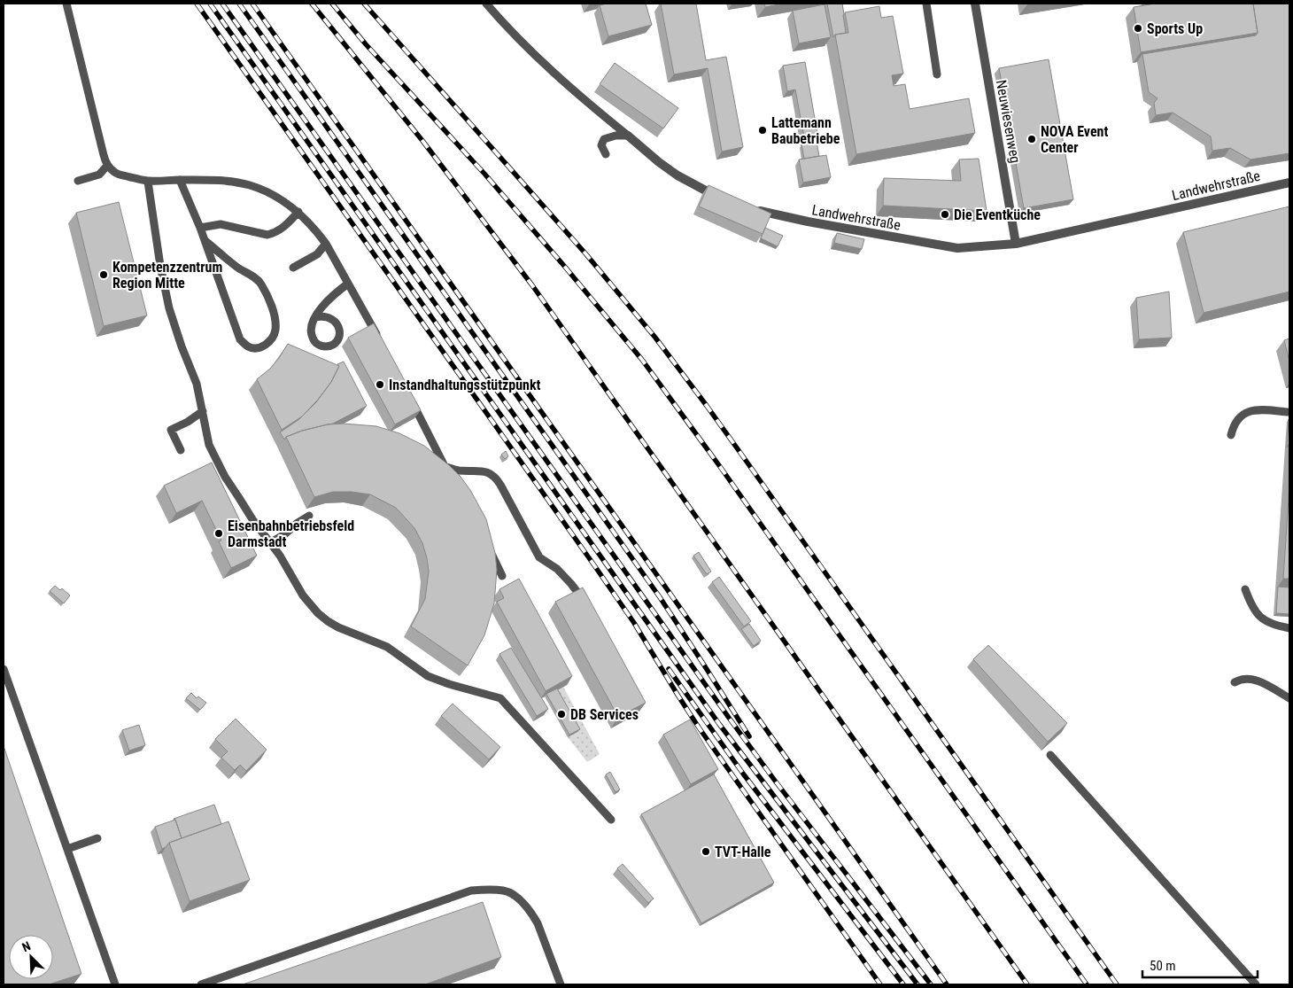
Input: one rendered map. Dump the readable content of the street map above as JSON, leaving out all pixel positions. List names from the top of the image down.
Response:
{
  "streets": {
    "street": ["Neuwiesenweg", "Landwehrstraße"]
  },
  "crossings": [
    ["Neuwiesenweg", "Landwehrstraße"]
  ],
  "places": [
    "Sports Up",
    "Lattemann Baubetriebe",
    "NOVA Event Center",
    "Die Eventküche",
    "Kompetenzzentrum Region Mitte",
    "Instandhaltungsstützpunkt",
    "Eisenbahnbetriebsfeld Darmstadt",
    "DB Services",
    "TVT-Halle"
  ],
  "scale_bar": "50 m",
  "north": "top left"
}
